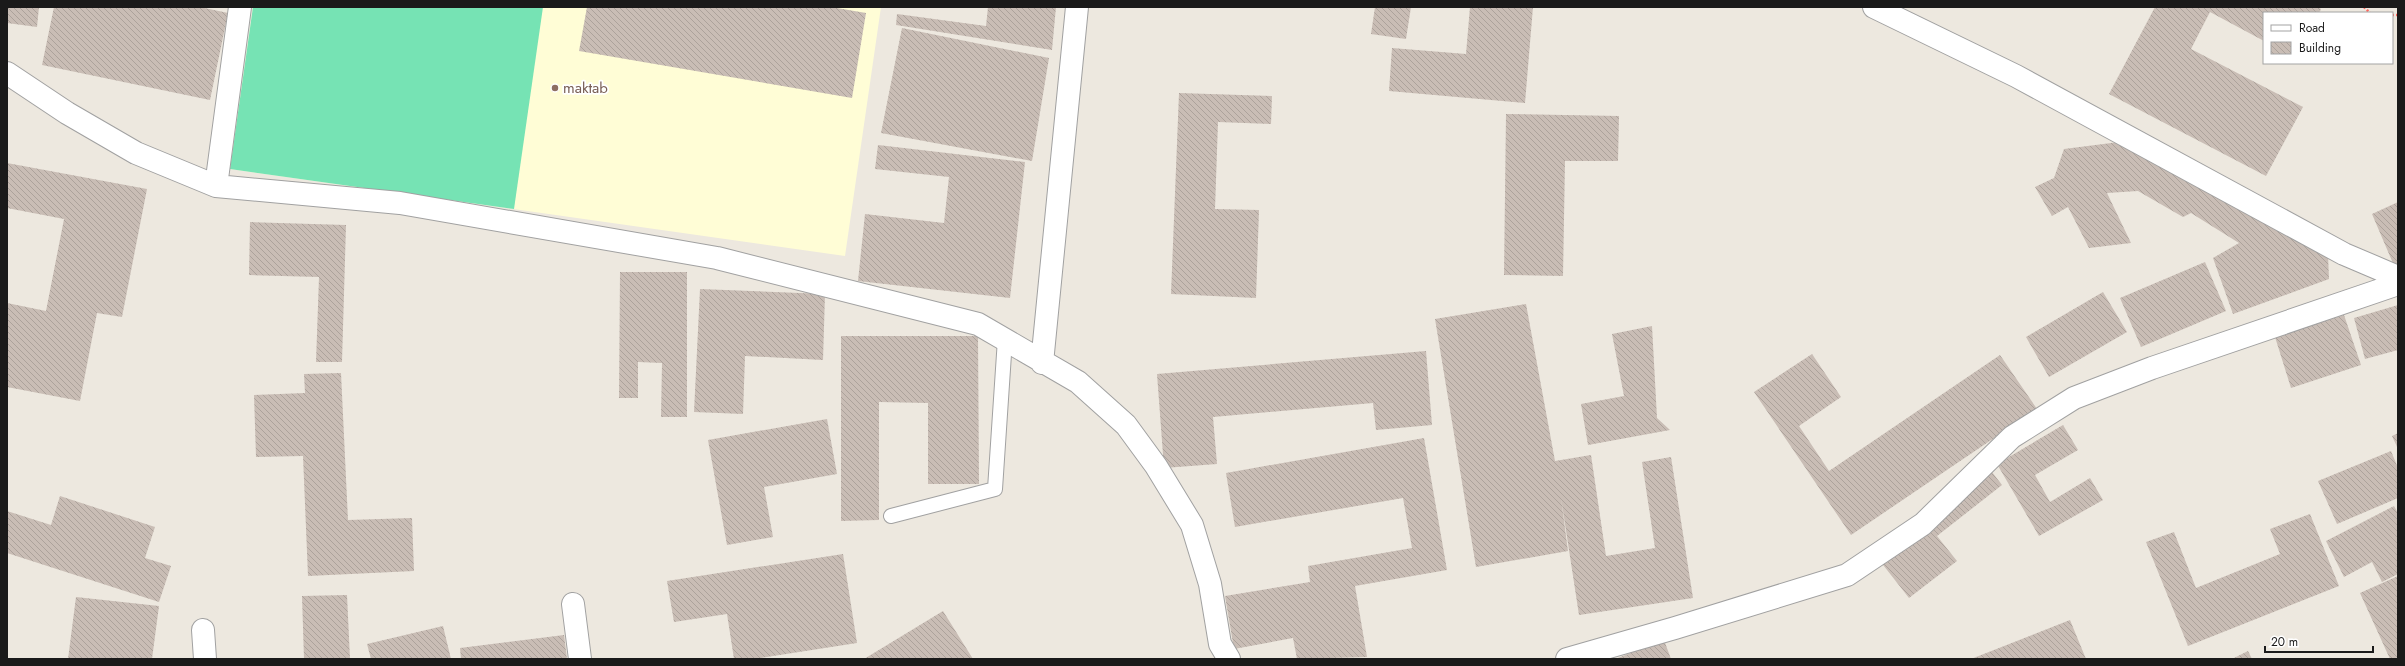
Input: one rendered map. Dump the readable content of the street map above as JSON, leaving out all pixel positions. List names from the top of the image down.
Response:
{
  "places": ["maktab"],
  "legend": ["Road", "Building"],
  "scale_bar": "20 m"
}
